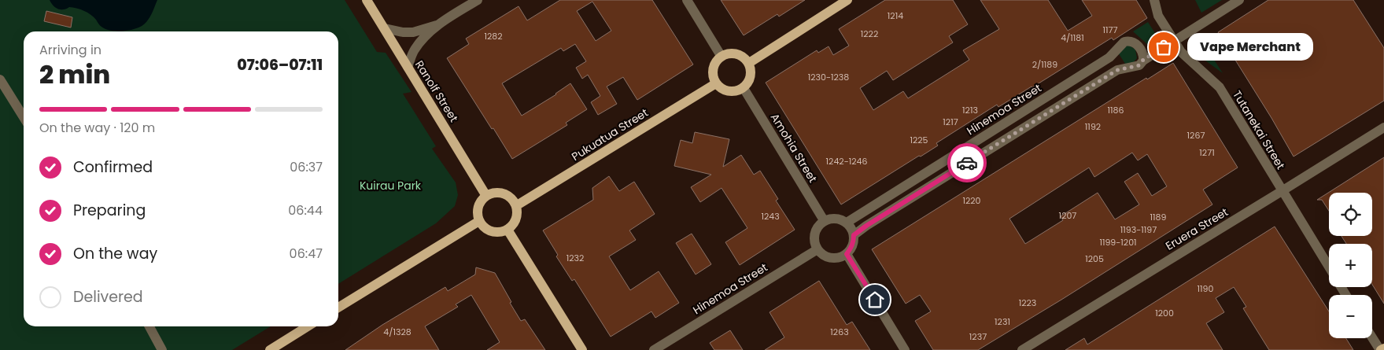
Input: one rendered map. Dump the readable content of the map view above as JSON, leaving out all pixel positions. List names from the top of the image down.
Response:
{
  "streets": {
    "main road": ["Ranolf Street", "Pukuatua Street"],
    "street": [
      "Hinemoa Street",
      "Tutanekai Street",
      "Amohia Street",
      "Eruera Street"
    ]
  },
  "crossings": [
    ["Ranolf Street", "Pukuatua Street"],
    ["Hinemoa Street", "Amohia Street"],
    ["Tutanekai Street", "Eruera Street"],
    ["Pukuatua Street", "Amohia Street"]
  ],
  "parks": ["Kuirau Park"],
  "places": ["Vape Merchant"],
  "house_numbers": [
    "1214",
    "1177",
    "1222",
    "1282",
    "4/1181",
    "2/1189",
    "1230-1238",
    "1213",
    "1186",
    "1217",
    "1192",
    "1267",
    "1225",
    "1271",
    "1242-1246",
    "1220",
    "1207",
    "1243",
    "1189",
    "1193-1197",
    "1199-1201",
    "1232",
    "1205",
    "1190",
    "1223",
    "1200",
    "1231",
    "4/1328",
    "1263",
    "1237"
  ],
  "page": {
    "heading": ["2 min", "Arriving in", "07:06–07:11"],
    "bubble": "Vape Merchant",
    "bar": "On the way · 120 m",
    "list": [
      ["Confirmed", "06:37"],
      ["Preparing", "06:44"],
      ["On the way", "06:47"],
      "Delivered"
    ],
    "map_buttons": ["+", "−"]
  }
}
